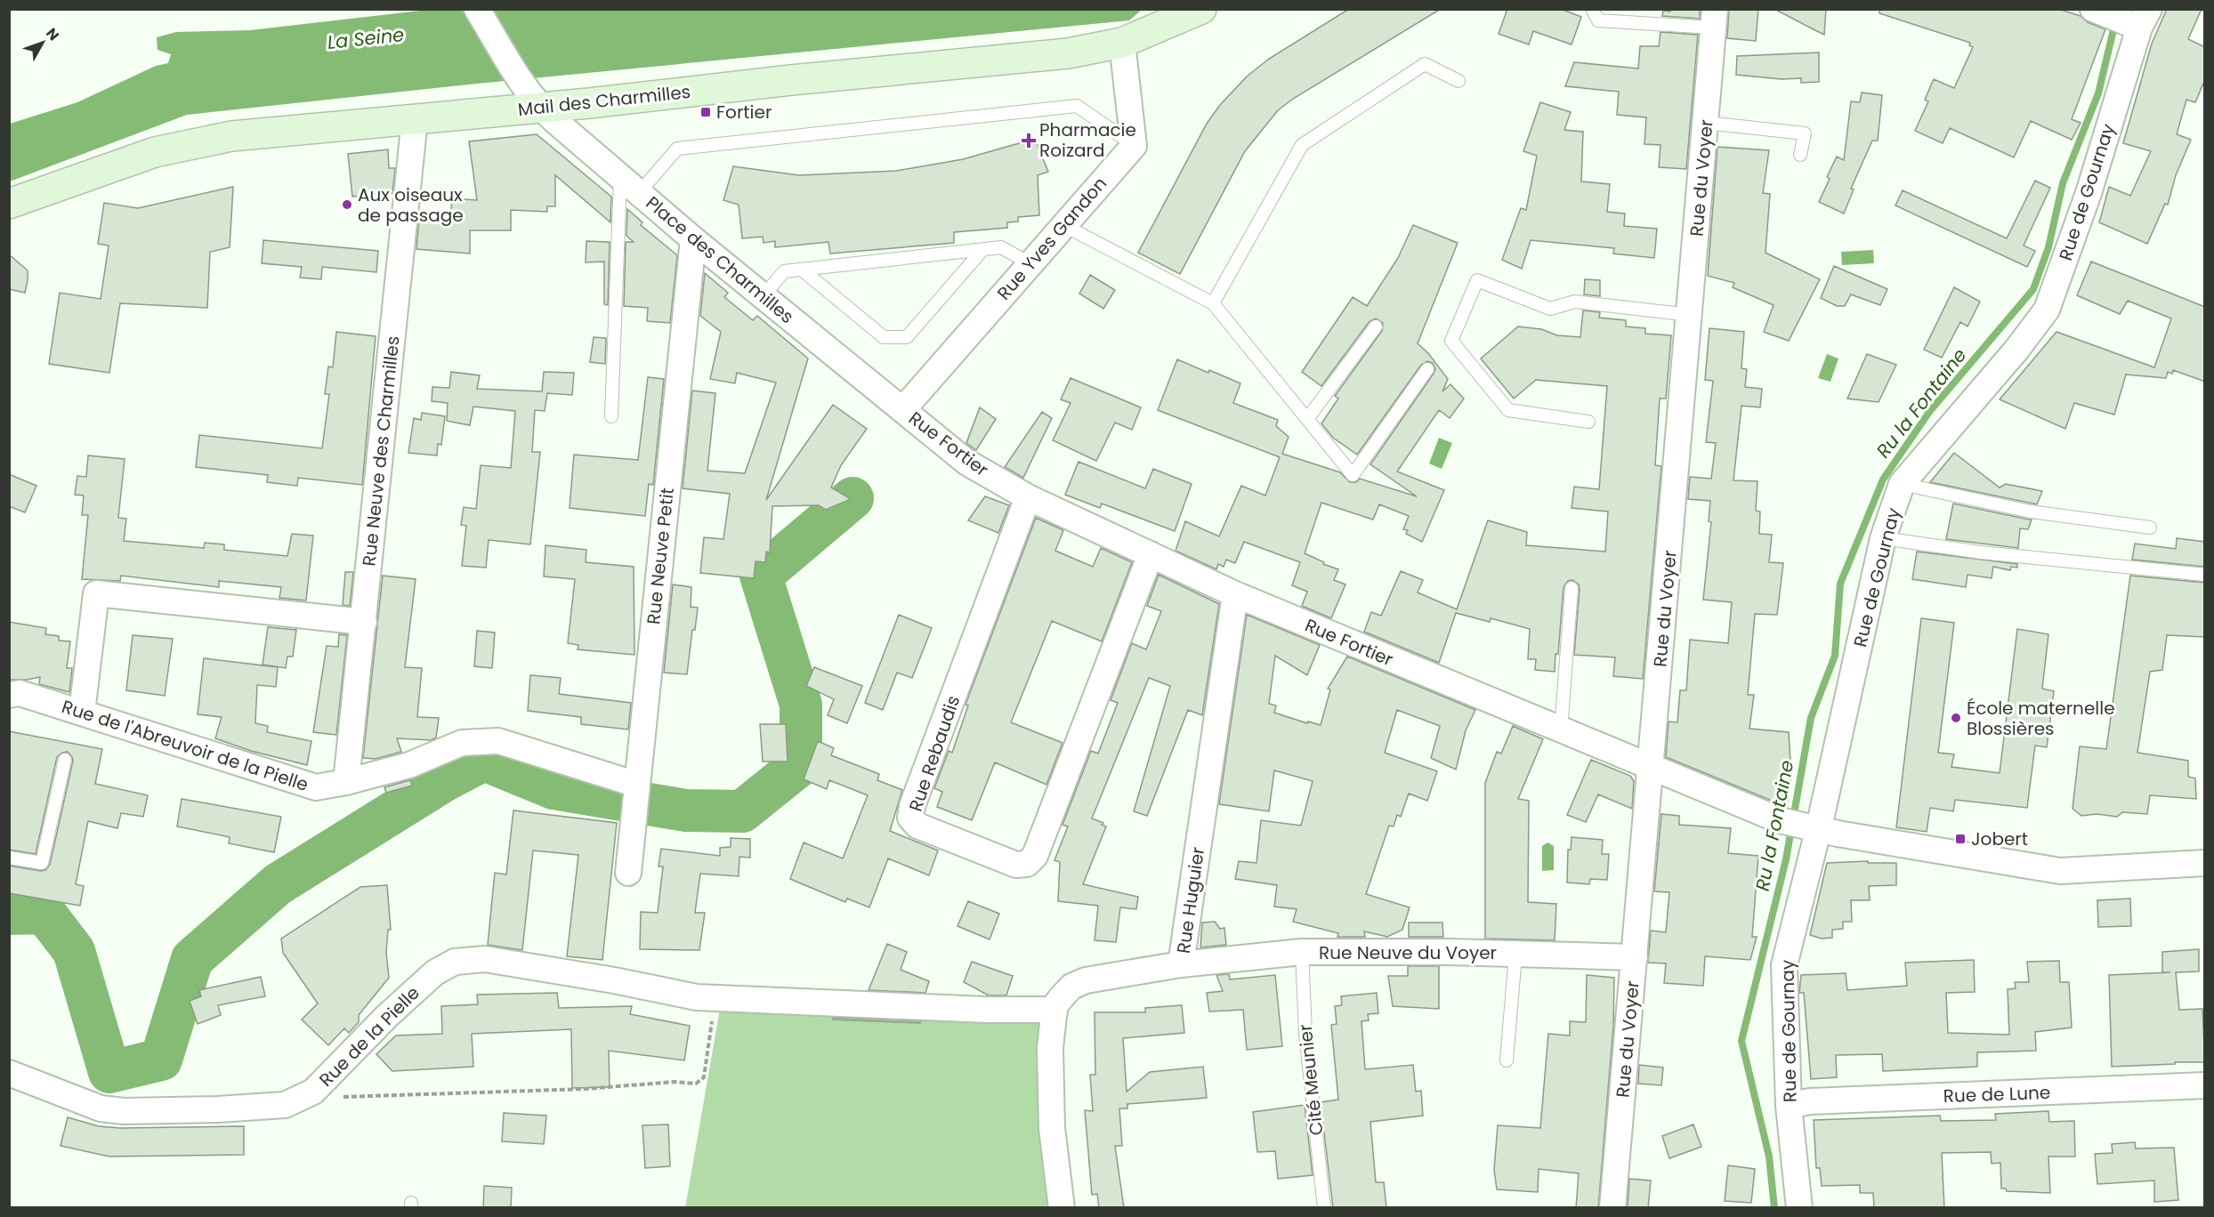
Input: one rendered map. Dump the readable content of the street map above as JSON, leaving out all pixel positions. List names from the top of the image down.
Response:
{
  "streets": {
    "main road": ["Mail des Charmilles"],
    "street": [
      "Rue du Voyer",
      "Rue de Gournay",
      "Rue Yves Gandon",
      "Place des Charmilles",
      "Rue Fortier",
      "Rue Neuve des Charmilles",
      "Rue Neuve Petit",
      "Rue de l'Abreuvoir de la Pielle",
      "Rue Rebaudis",
      "Rue Huguier",
      "Rue Neuve du Voyer",
      "Rue de la Pielle",
      "Rue de Lune"
    ],
    "lane": ["Cité Meunier"]
  },
  "crossings": [
    ["Mail des Charmilles", "Place des Charmilles"],
    ["Mail des Charmilles", "Rue Neuve des Charmilles"],
    ["Rue du Voyer", "Rue Fortier"],
    ["Rue du Voyer", "Rue Neuve du Voyer"],
    ["Rue de Gournay", "Rue Fortier"],
    ["Rue de Gournay", "Rue de Lune"],
    ["Rue Yves Gandon", "Place des Charmilles"],
    ["Rue Yves Gandon", "Rue Fortier"],
    ["Place des Charmilles", "Rue Fortier"],
    ["Place des Charmilles", "Rue Neuve Petit"],
    ["Rue Fortier", "Rue Rebaudis"],
    ["Rue Fortier", "Rue Huguier"],
    ["Rue Neuve des Charmilles", "Rue de l'Abreuvoir de la Pielle"],
    ["Rue Neuve Petit", "Rue de l'Abreuvoir de la Pielle"],
    ["Rue Huguier", "Rue Neuve du Voyer"],
    ["Rue Huguier", "Rue de la Pielle"],
    ["Rue Neuve du Voyer", "Cité Meunier"]
  ],
  "water": ["La Seine", "Ru la Fontaine"],
  "places": {
    "transit": ["Fortier", "Jobert"],
    "health": ["Pharmacie Roizard"],
    "other": ["Aux oiseaux de passage", "École maternelle Blossières"]
  },
  "north": "top right"
}
